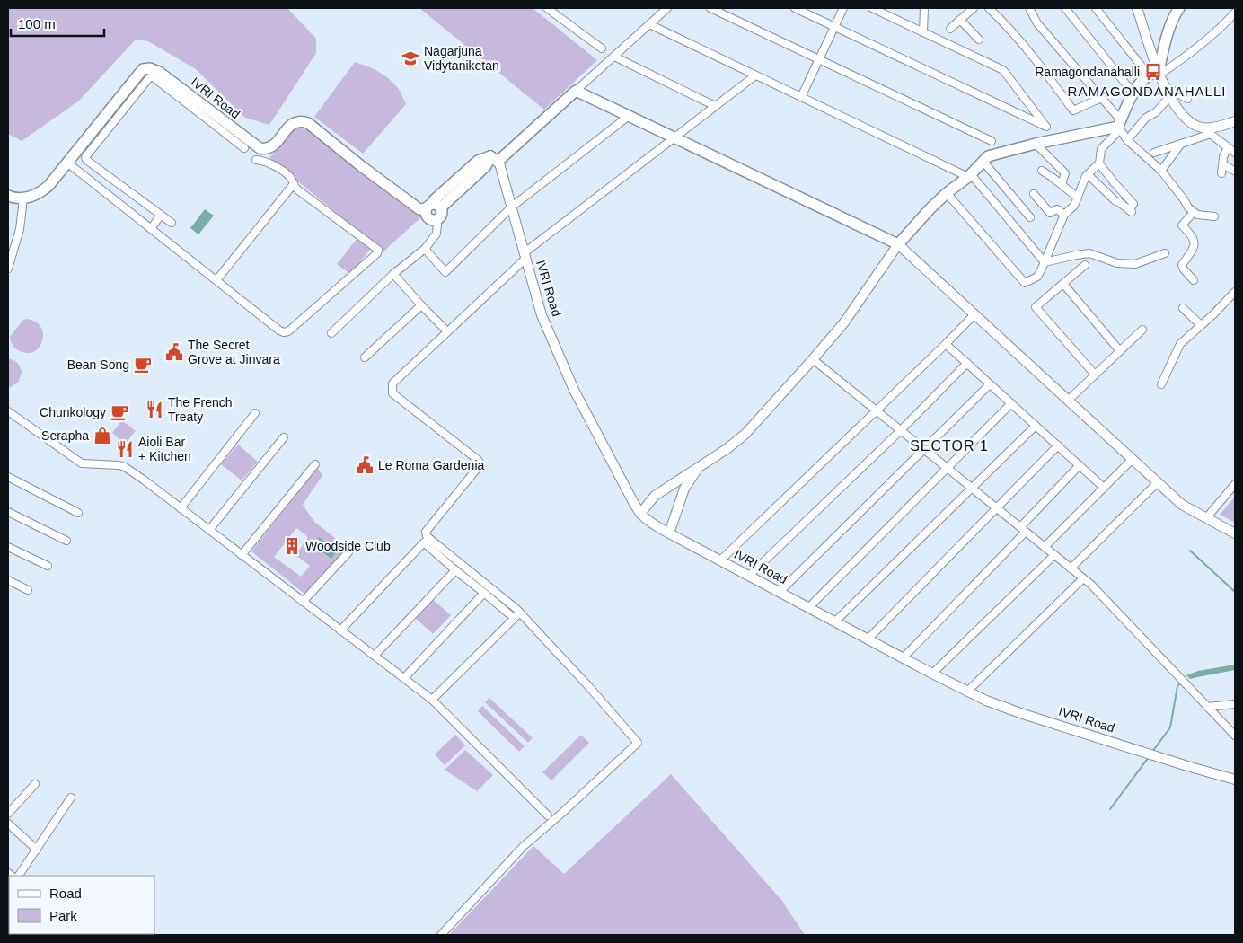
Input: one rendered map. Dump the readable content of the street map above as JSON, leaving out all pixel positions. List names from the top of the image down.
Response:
{
  "streets": {
    "main road": ["IVRI Road"]
  },
  "districts": ["RAMAGONDANAHALLI", "SECTOR 1"],
  "places": {
    "school or university": ["Nagarjuna Vidytaniketan"],
    "bus stop": ["Ramagondanahalli"],
    "public building": ["The Secret Grove at Jinvara", "Le Roma Gardenia"],
    "cafe": ["Bean Song", "Chunkology"],
    "restaurant": ["The French Treaty", "Aioli Bar + Kitchen"],
    "shop": ["Serapha"],
    "building": ["Woodside Club"]
  },
  "legend": ["Road", "Park"],
  "scale_bar": "100 m"
}
